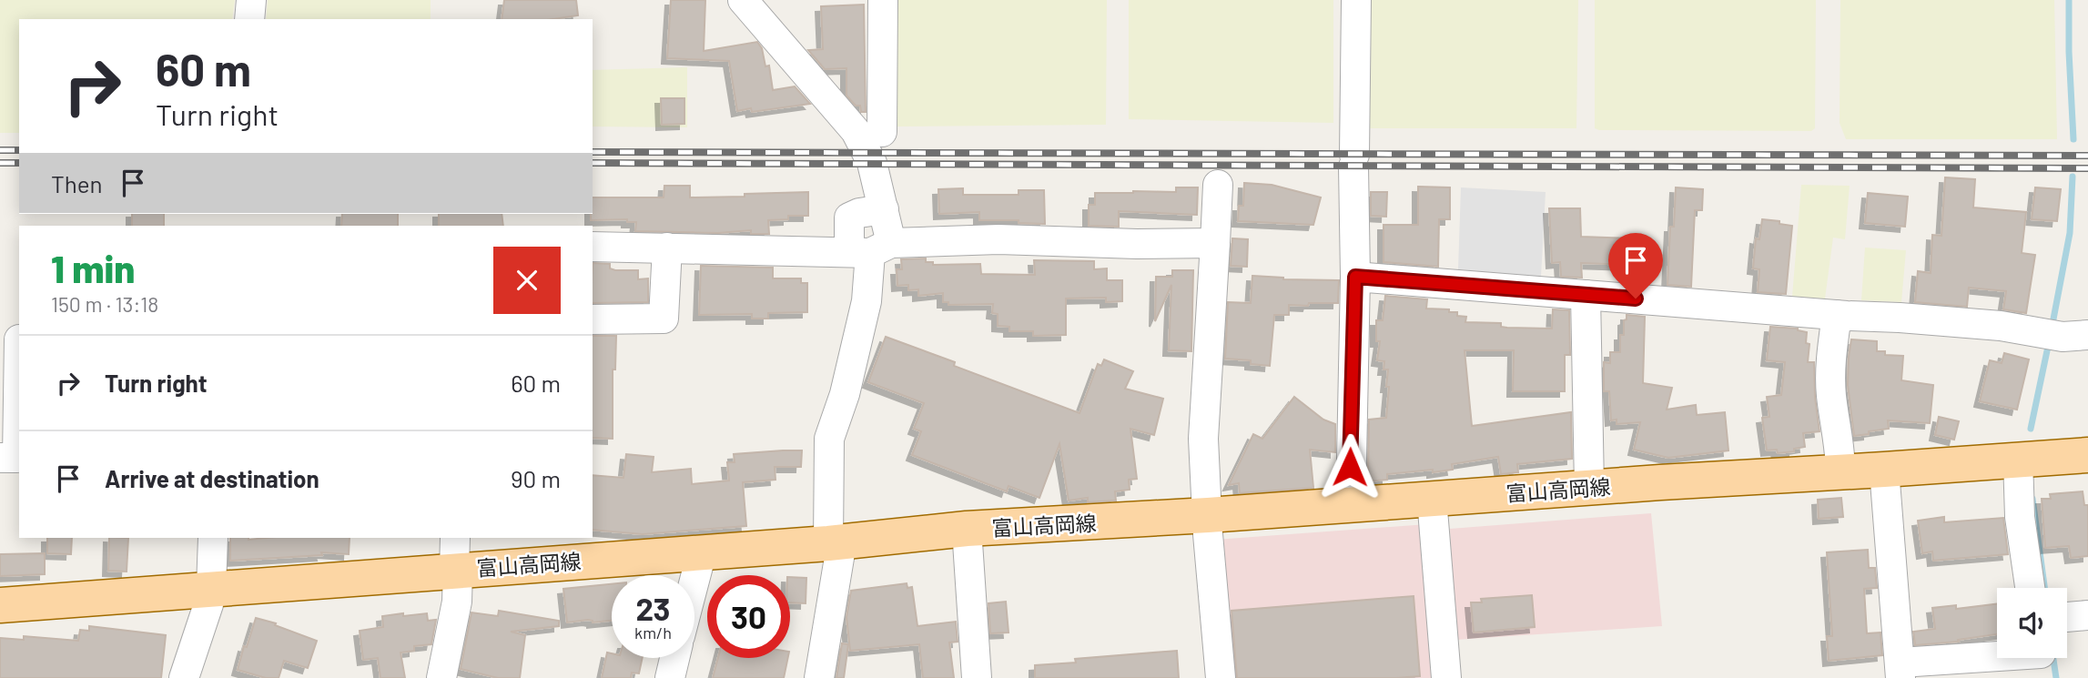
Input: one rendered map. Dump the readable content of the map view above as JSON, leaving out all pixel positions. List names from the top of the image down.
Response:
{
  "streets": {
    "main road": ["富山高岡線"]
  },
  "page": {
    "turn": ["60 m", "Turn right"],
    "then": "Then",
    "heading": ["1 min", "150 m · 13:18"],
    "list": [
      {
        "name": "Turn right",
        "value": "60 m"
      },
      {
        "name": "Arrive at destination",
        "value": "90 m"
      }
    ],
    "speed": "23 km/h",
    "limit": "30"
  }
}
